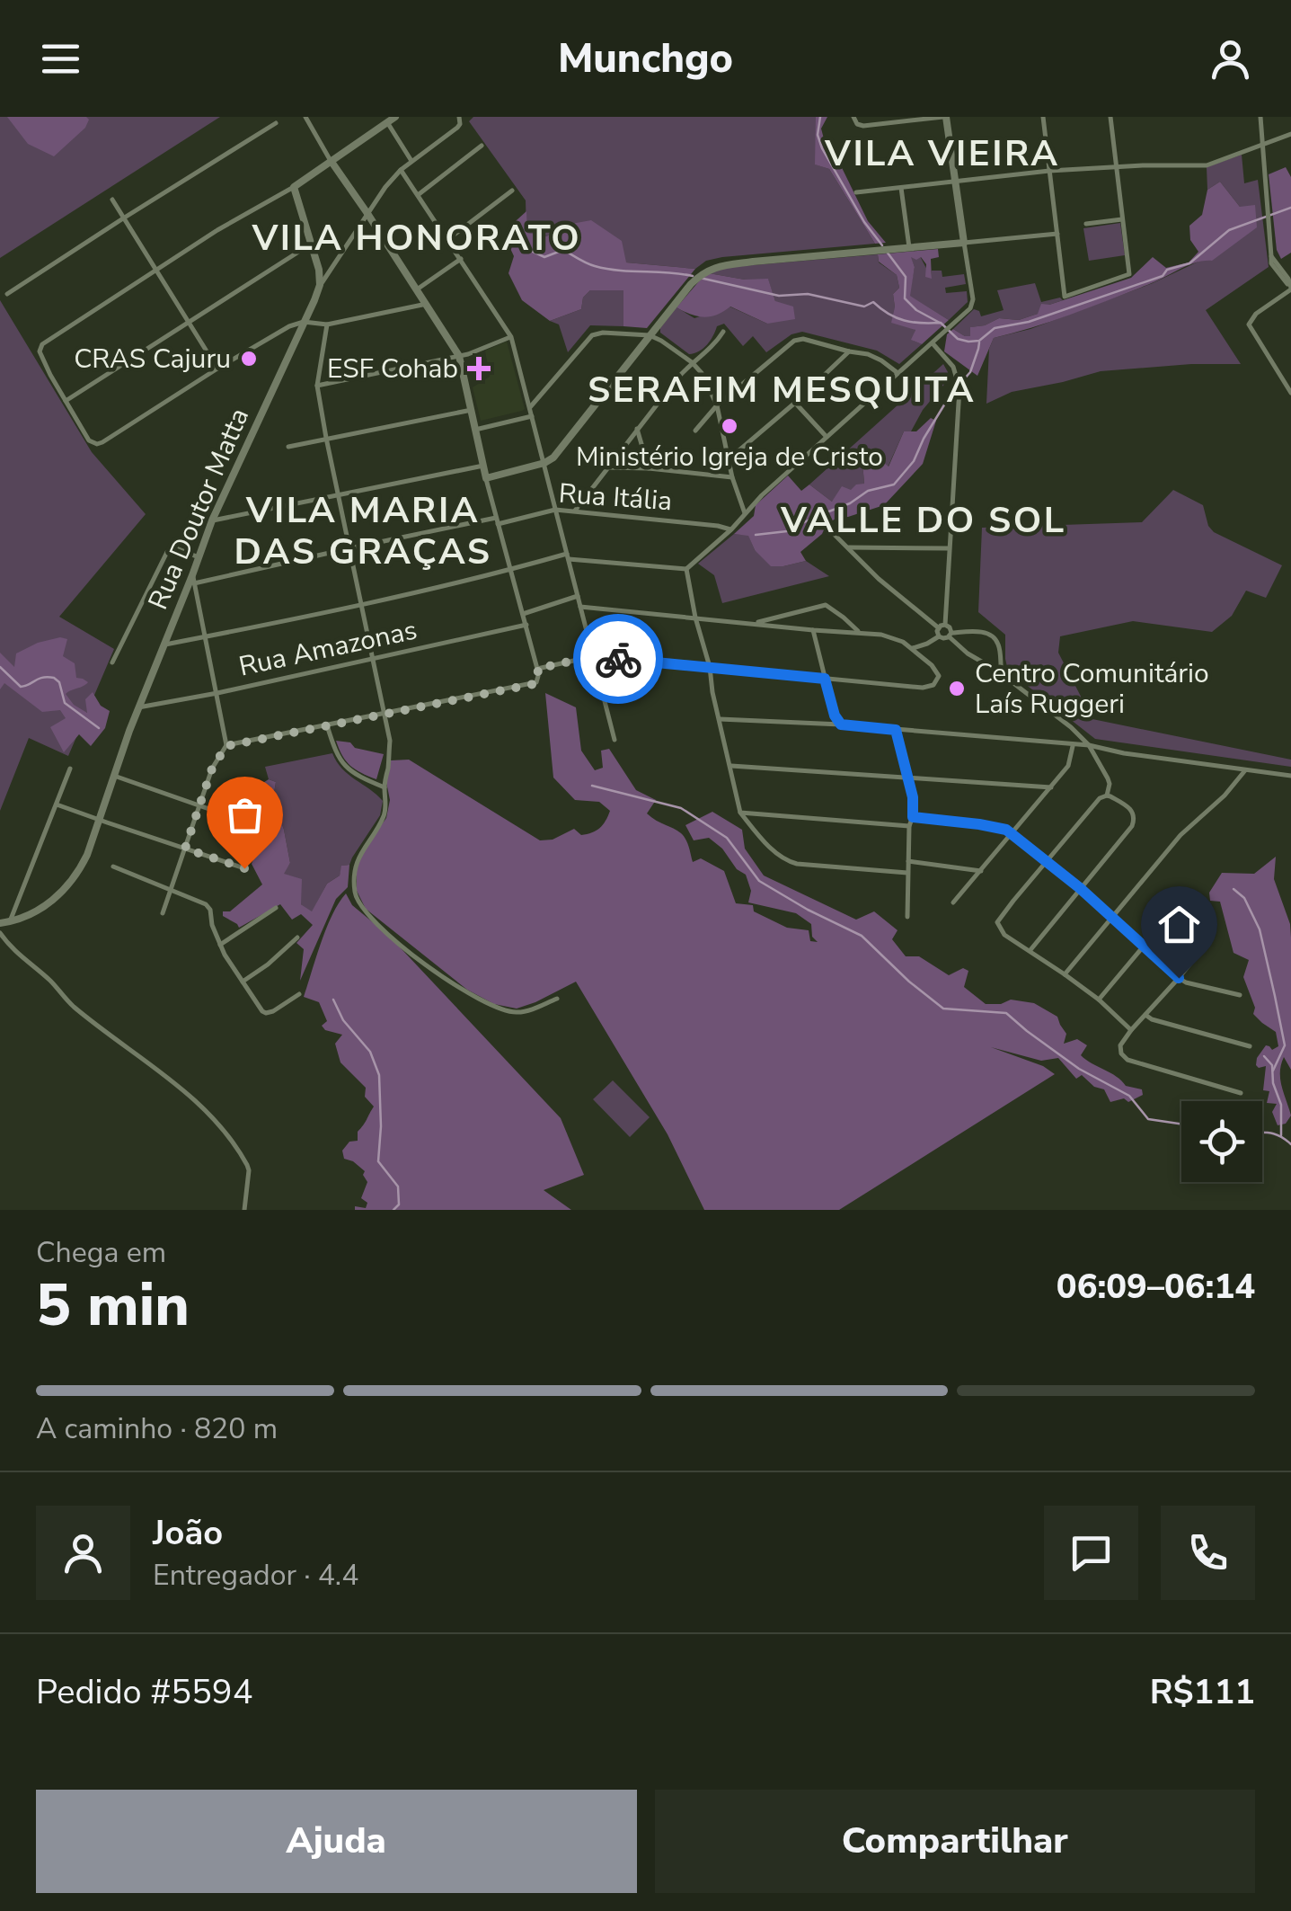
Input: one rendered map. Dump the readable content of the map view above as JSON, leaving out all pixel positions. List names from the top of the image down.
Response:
{
  "streets": {
    "street": ["Rua Itália", "Rua Doutor Matta", "Rua Amazonas"]
  },
  "crossings": [
    ["Rua Itália", "Rua Doutor Matta"],
    ["Rua Doutor Matta", "Rua Amazonas"]
  ],
  "districts": [
    "VILA VIEIRA",
    "VILA HONORATO",
    "SERAFIM MESQUITA",
    "VILA MARIA DAS GRAÇAS",
    "VALLE DO SOL"
  ],
  "places": {
    "other": ["CRAS Cajuru", "Ministério Igreja de Cristo", "Centro Comunitário Laís Ruggeri"],
    "health": ["ESF Cohab"]
  },
  "page": {
    "header": "Munchgo",
    "heading": ["5 min", "Chega em", "06:09–06:14"],
    "panel": [
      "João",
      "Entregador · 4.4",
      "Pedido #5594",
      "R$111"
    ],
    "bar": "A caminho · 820 m",
    "buttons": ["Ajuda", "Compartilhar"]
  }
}
